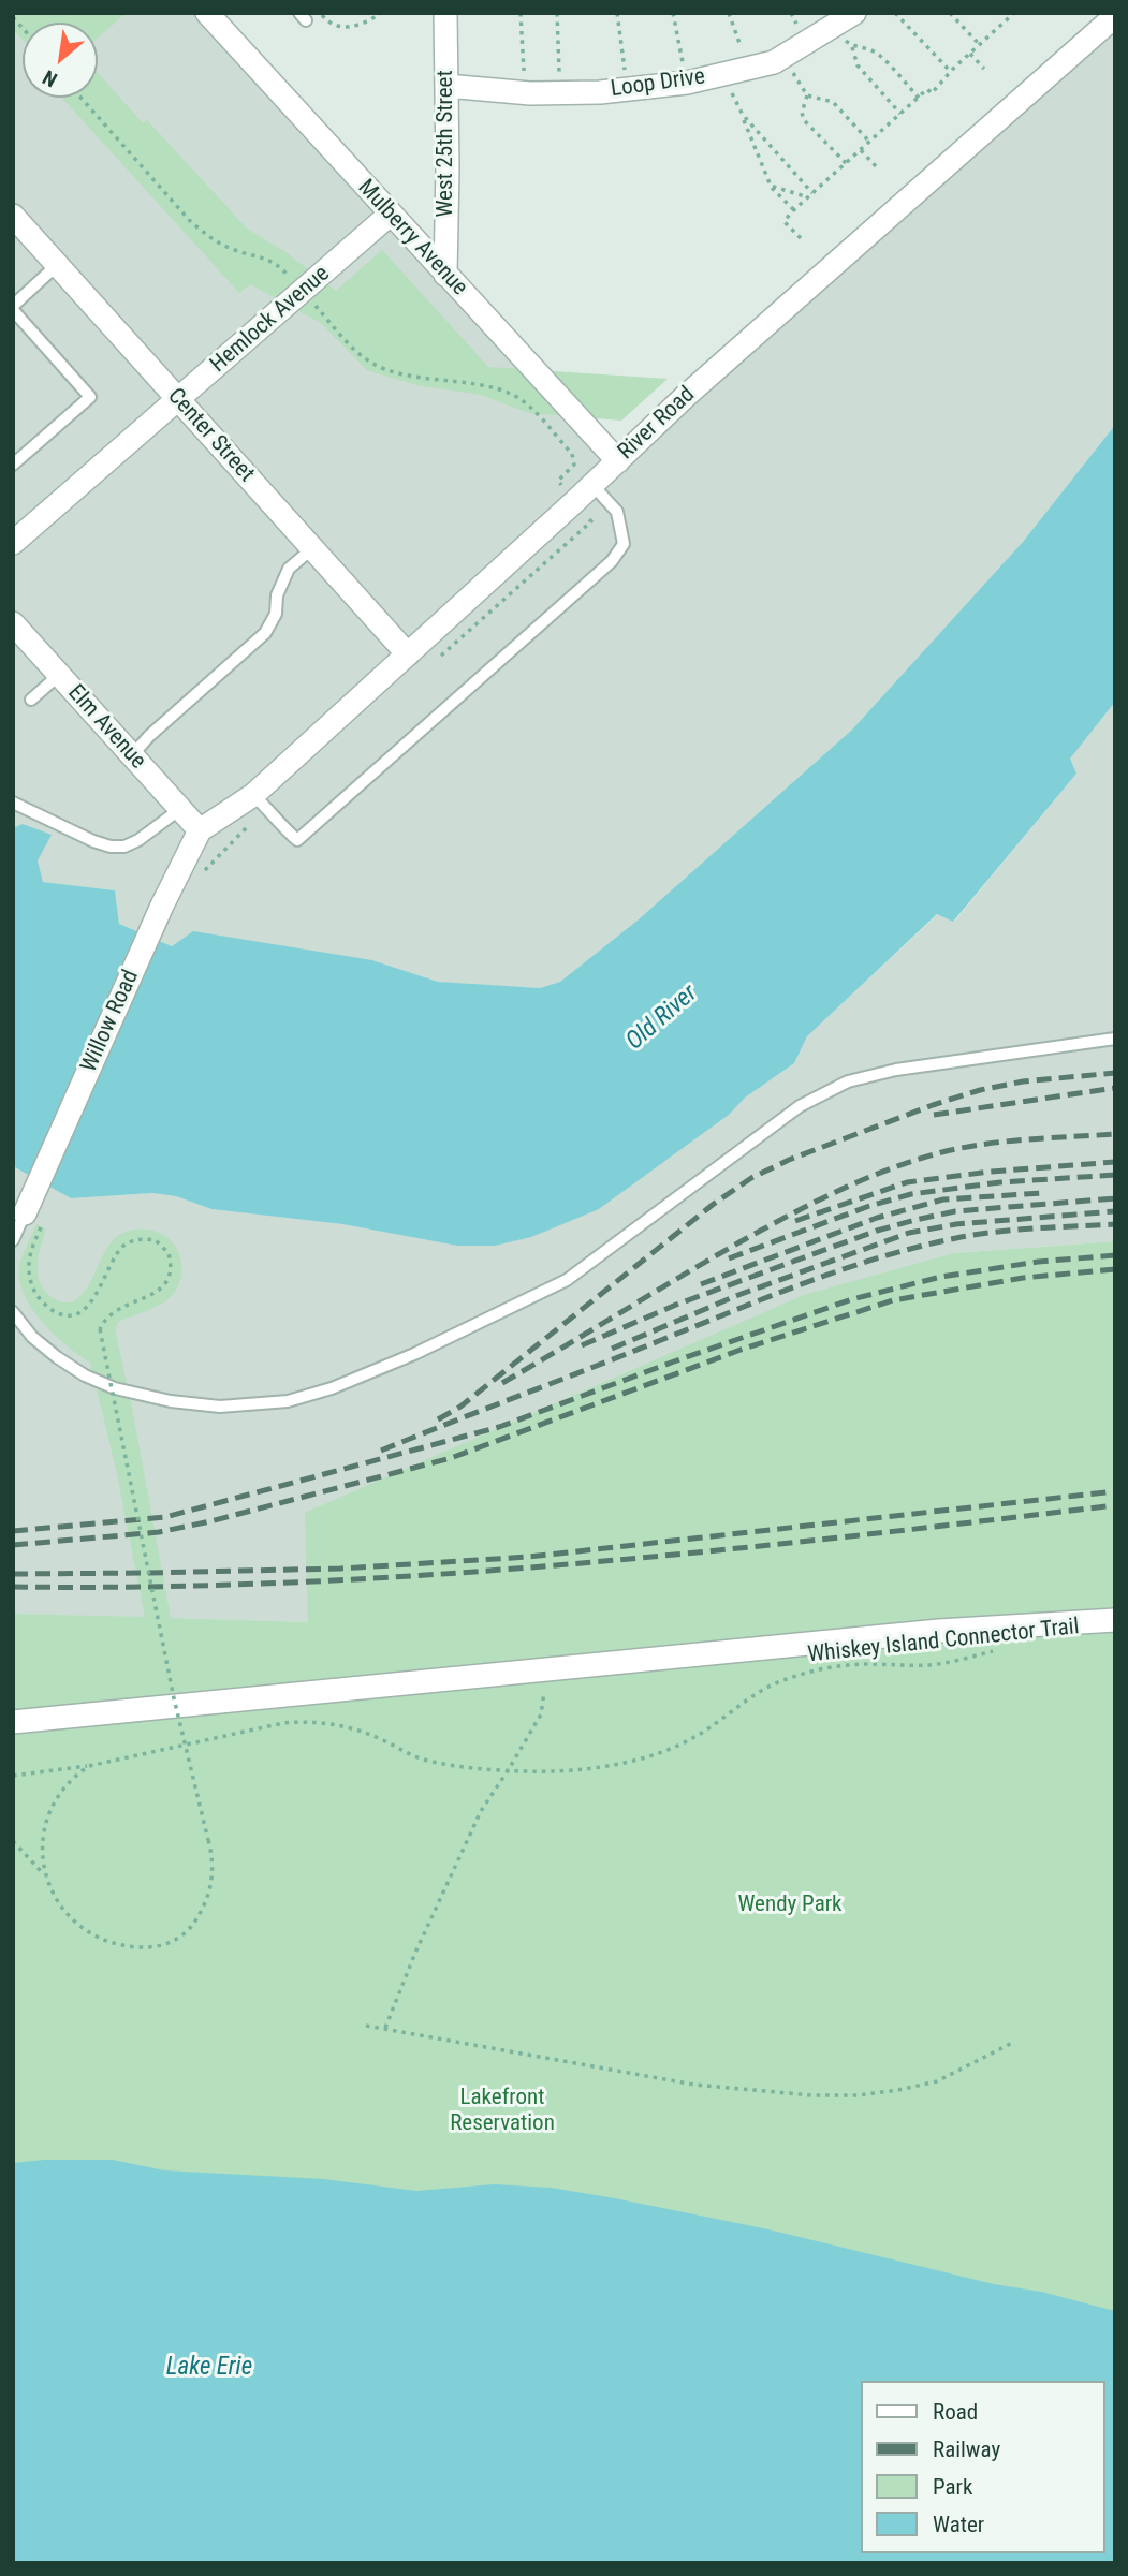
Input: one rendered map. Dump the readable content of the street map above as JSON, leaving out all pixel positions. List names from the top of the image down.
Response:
{
  "streets": {
    "street": [
      "Loop Drive",
      "West 25th Street",
      "Mulberry Avenue",
      "Hemlock Avenue",
      "River Road",
      "Center Street",
      "Elm Avenue",
      "Willow Road"
    ],
    "path": ["Whiskey Island Connector Trail"]
  },
  "crossings": [
    ["Loop Drive", "West 25th Street"],
    ["West 25th Street", "Mulberry Avenue"],
    ["Mulberry Avenue", "Hemlock Avenue"],
    ["Mulberry Avenue", "River Road"],
    ["Hemlock Avenue", "Center Street"],
    ["River Road", "Center Street"],
    ["River Road", "Elm Avenue"],
    ["River Road", "Willow Road"],
    ["Elm Avenue", "Willow Road"]
  ],
  "water": ["Old River", "Lake Erie"],
  "parks": ["Wendy Park", "Lakefront Reservation"],
  "legend": [
    "Road",
    "Railway",
    "Park",
    "Water"
  ],
  "north": "bottom left"
}
